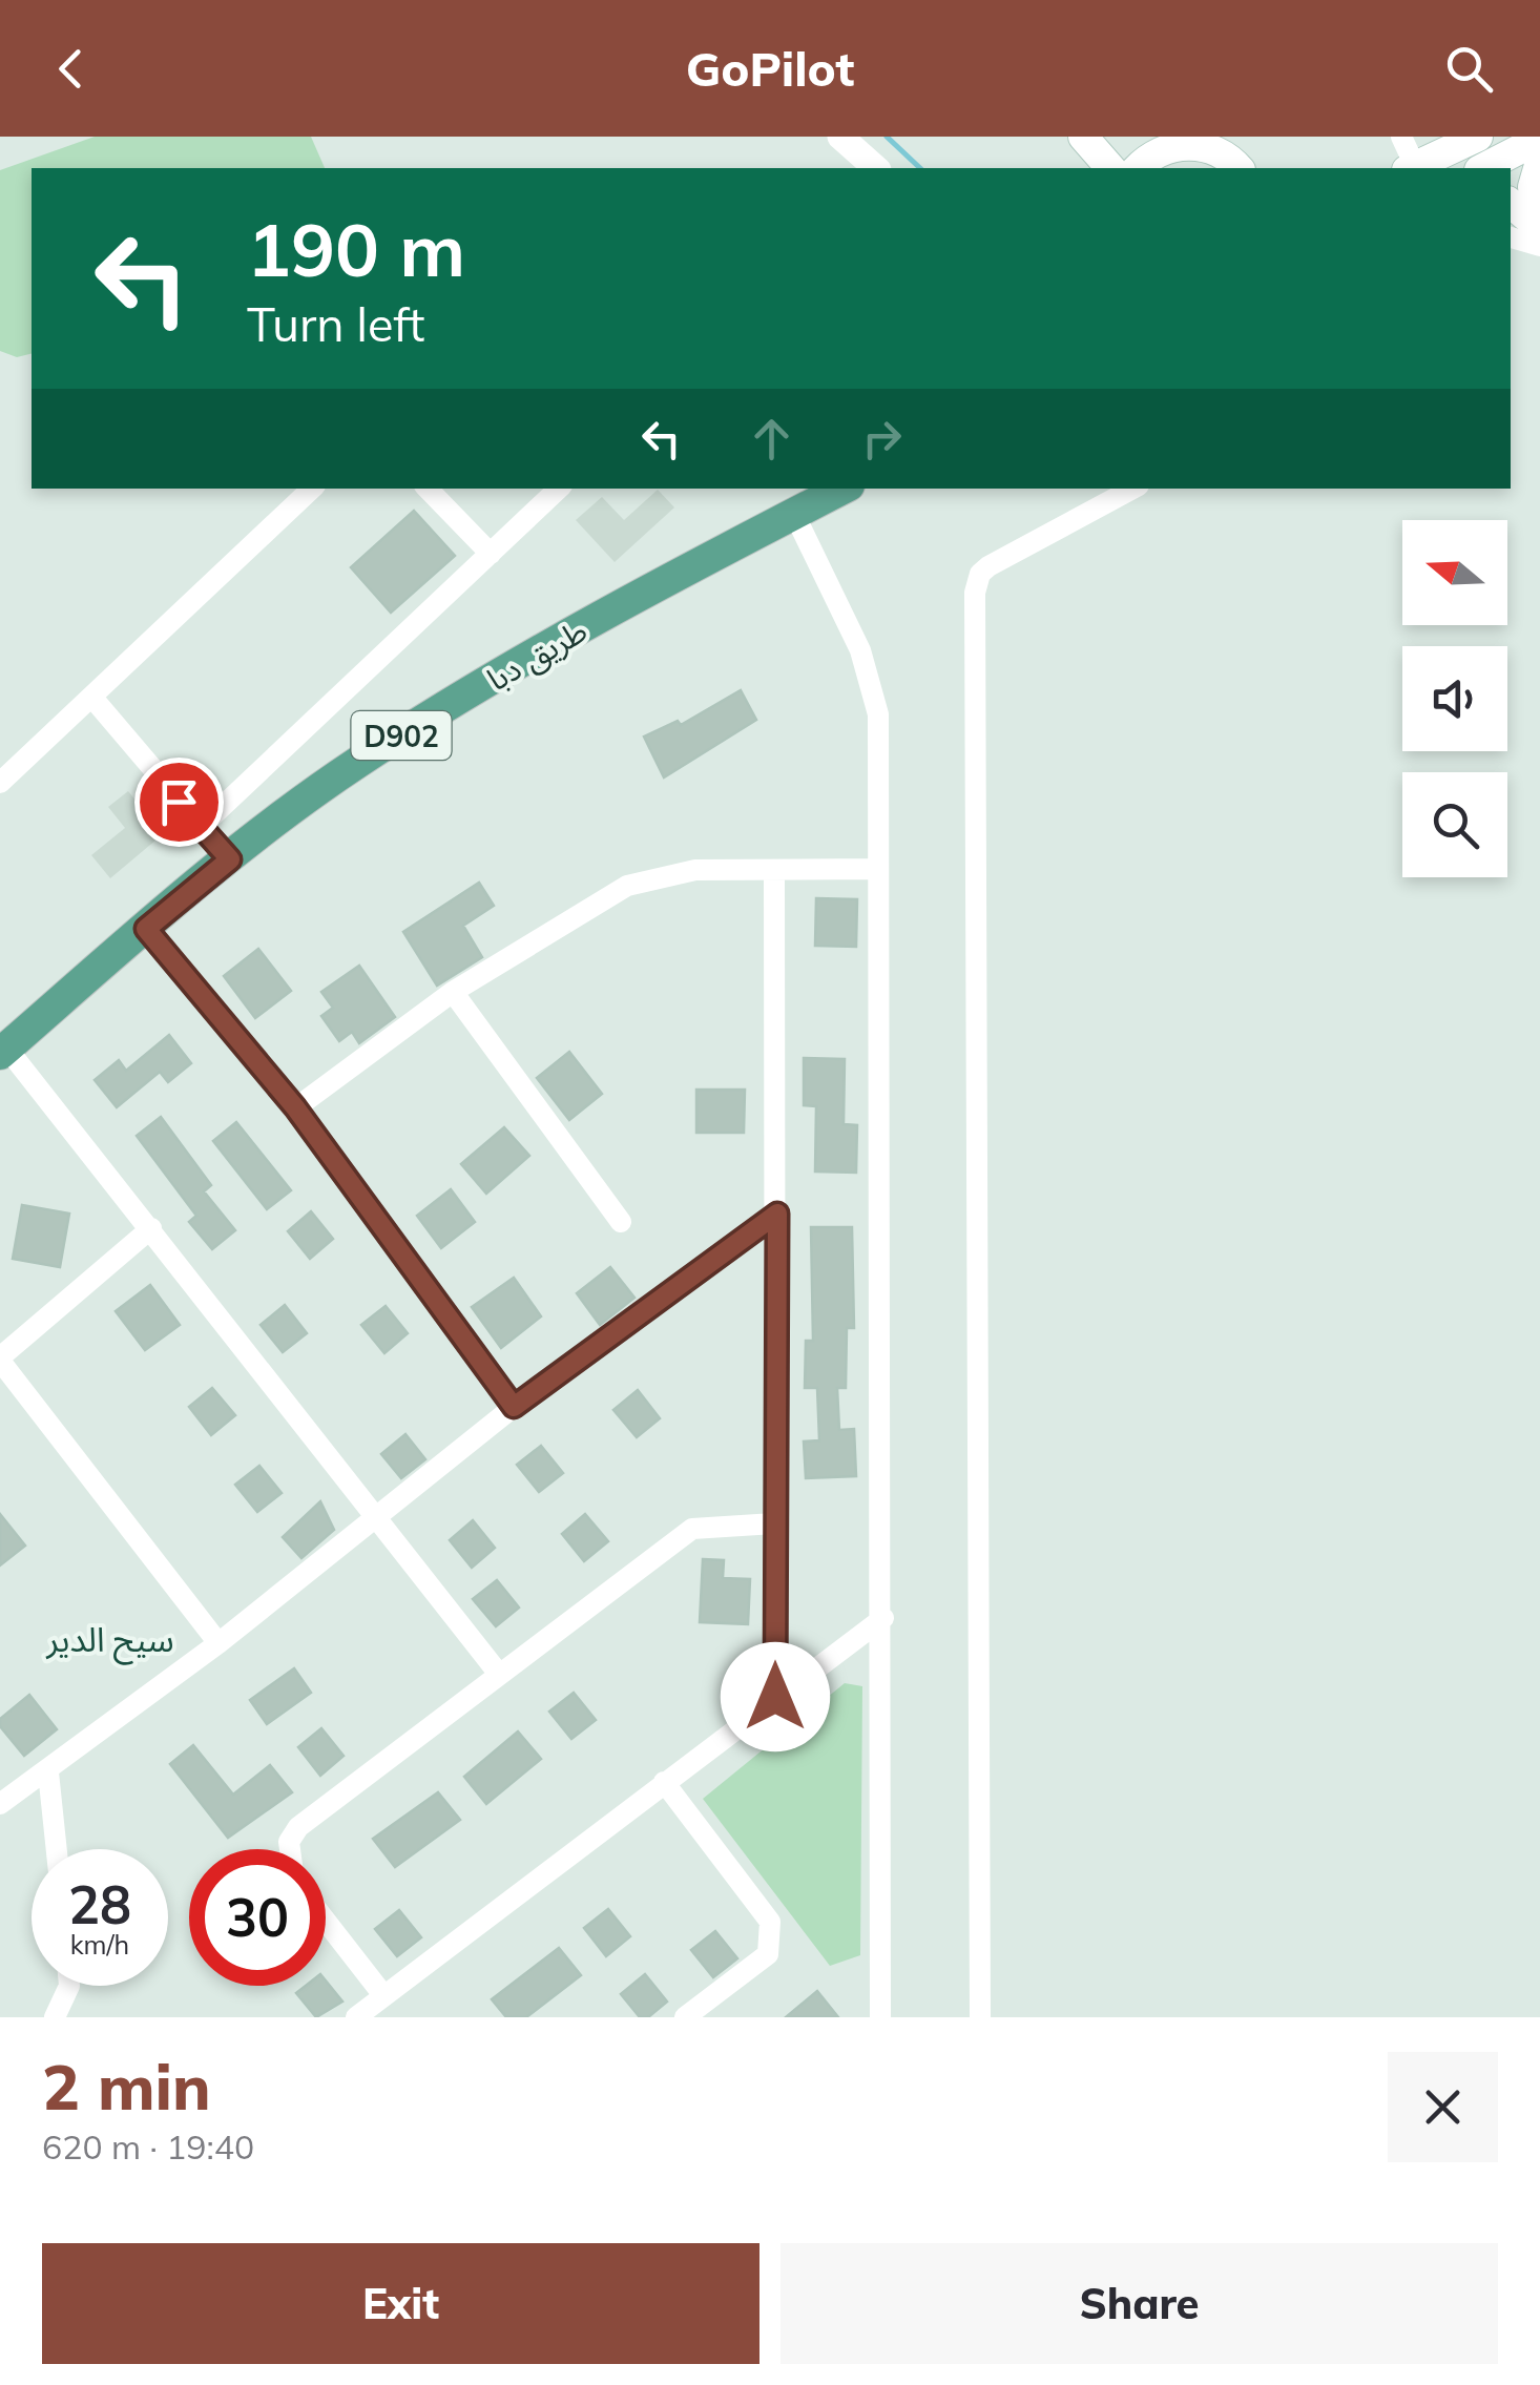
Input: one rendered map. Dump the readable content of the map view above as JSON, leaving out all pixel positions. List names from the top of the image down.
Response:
{
  "streets": {
    "main road": ["طريق دبا", "D902"]
  },
  "districts": ["سيح الدير"],
  "north": "left",
  "page": {
    "header": "GoPilot",
    "turn": ["190 m", "Turn left"],
    "speed": "28 km/h",
    "limit": "30",
    "heading": ["2 min", "620 m · 19:40"],
    "buttons": ["Exit", "Share"]
  }
}
